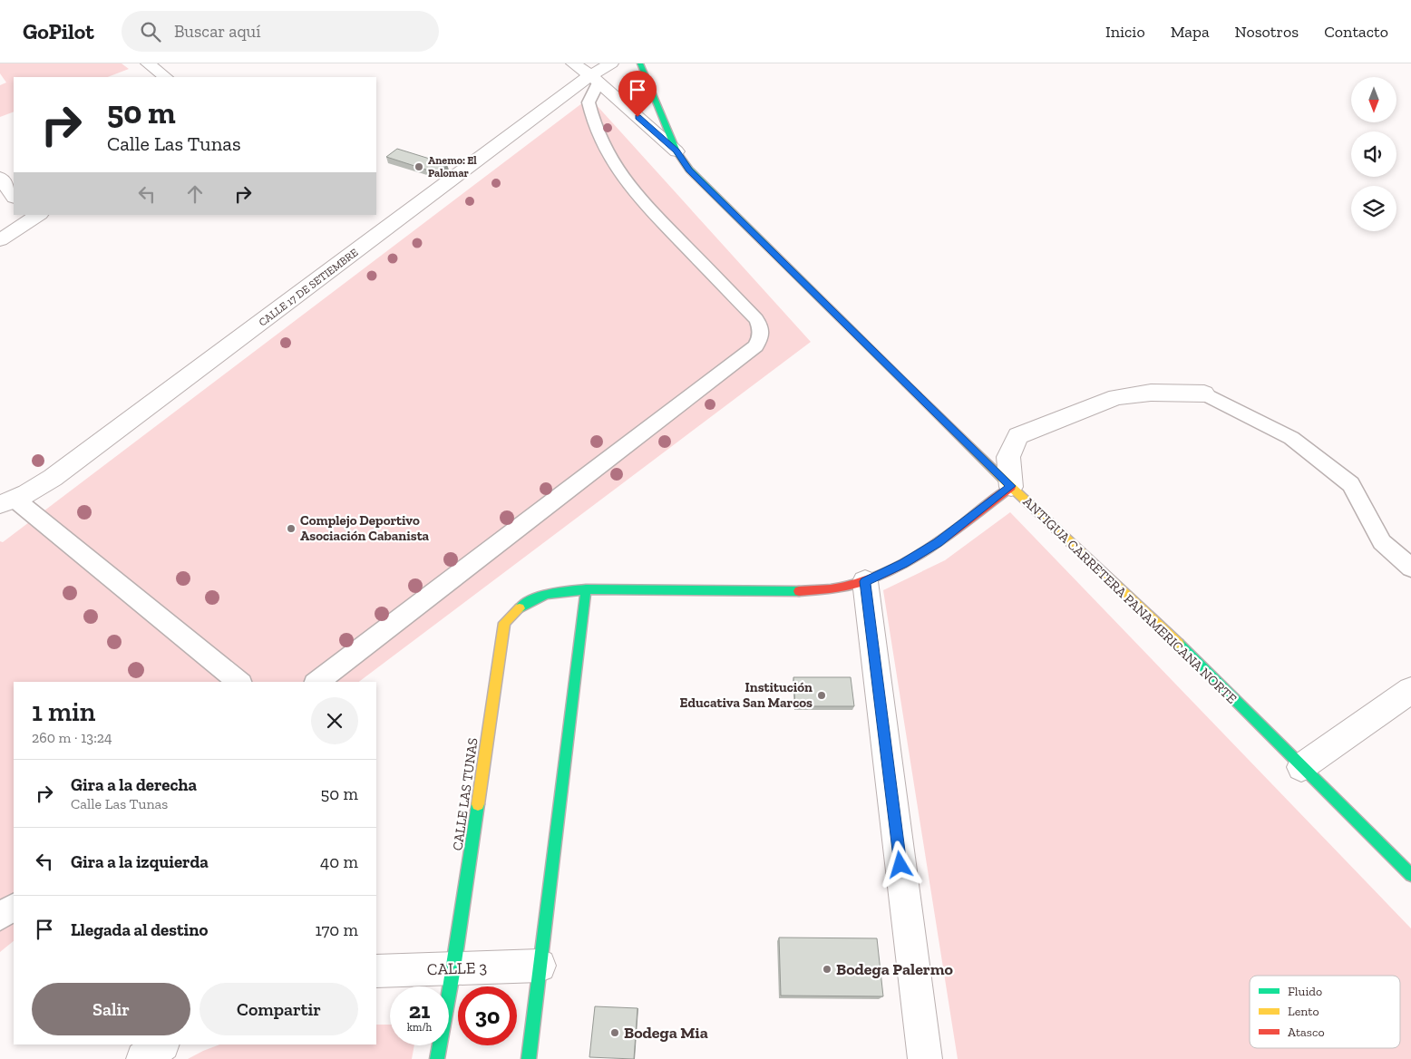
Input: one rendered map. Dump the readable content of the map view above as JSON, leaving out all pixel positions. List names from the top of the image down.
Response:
{
  "streets": {
    "main road": ["ANTIGUA CARRETERA PANAMERICANA NORTE", "CALLE LAS TUNAS"],
    "street": ["CALLE 17 DE SETIEMBRE", "CALLE 3"]
  },
  "crossings": [
    ["CALLE 17 DE SETIEMBRE", "ANTIGUA CARRETERA PANAMERICANA NORTE"],
    ["ANTIGUA CARRETERA PANAMERICANA NORTE", "CALLE LAS TUNAS"],
    ["CALLE LAS TUNAS", "CALLE 3"]
  ],
  "places": [
    "Anemo: El Palomar",
    "Complejo Deportivo Asociación Cabanista",
    "Institución Educativa San Marcos",
    "Bodega Palermo",
    "Bodega Mia"
  ],
  "legend": ["Fluido", "Lento", "Atasco"],
  "north": "bottom",
  "page": {
    "header": "GoPilot",
    "search": "Buscar aquí",
    "nav": [
      "Inicio",
      "Mapa",
      "Nosotros",
      "Contacto"
    ],
    "turn": ["50 m", "Calle Las Tunas"],
    "heading": ["1 min", "260 m · 13:24"],
    "list": [
      {
        "name": "Gira a la derecha",
        "note": "Calle Las Tunas",
        "value": "50 m"
      },
      {
        "name": "Gira a la izquierda",
        "value": "40 m"
      },
      {
        "name": "Llegada al destino",
        "value": "170 m"
      }
    ],
    "buttons": ["Salir", "Compartir"],
    "speed": "21 km/h",
    "limit": "30"
  }
}
